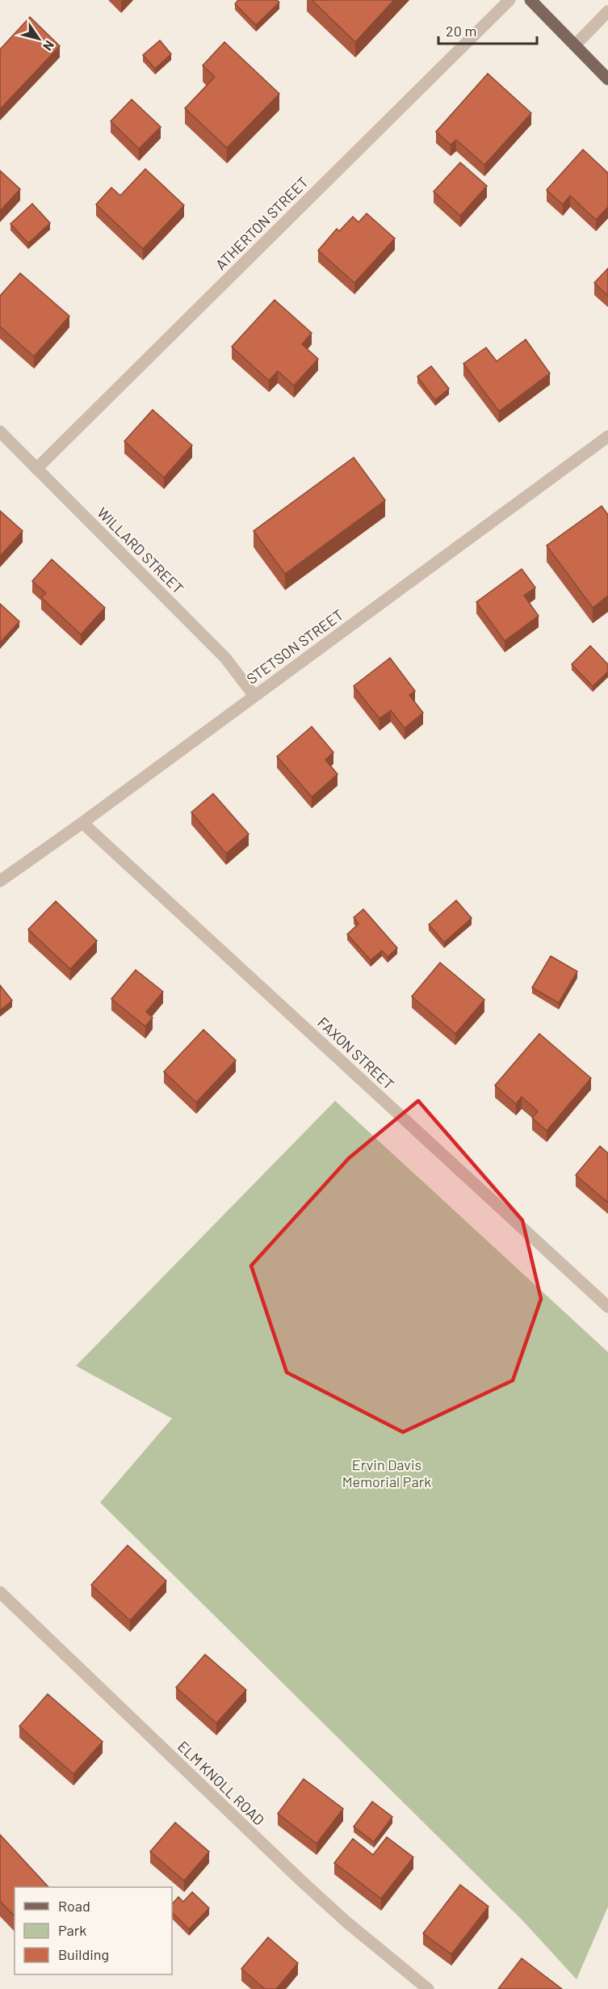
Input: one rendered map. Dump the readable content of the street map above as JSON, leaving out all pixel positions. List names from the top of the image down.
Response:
{
  "streets": {
    "street": [
      "ATHERTON STREET",
      "WILLARD STREET",
      "STETSON STREET",
      "FAXON STREET",
      "ELM KNOLL ROAD"
    ]
  },
  "crossings": [
    ["ATHERTON STREET", "WILLARD STREET"],
    ["WILLARD STREET", "STETSON STREET"],
    ["STETSON STREET", "FAXON STREET"]
  ],
  "parks": ["Ervin Davis Memorial Park"],
  "legend": ["Road", "Park", "Building"],
  "scale_bar": "20 m",
  "north": "bottom right"
}
